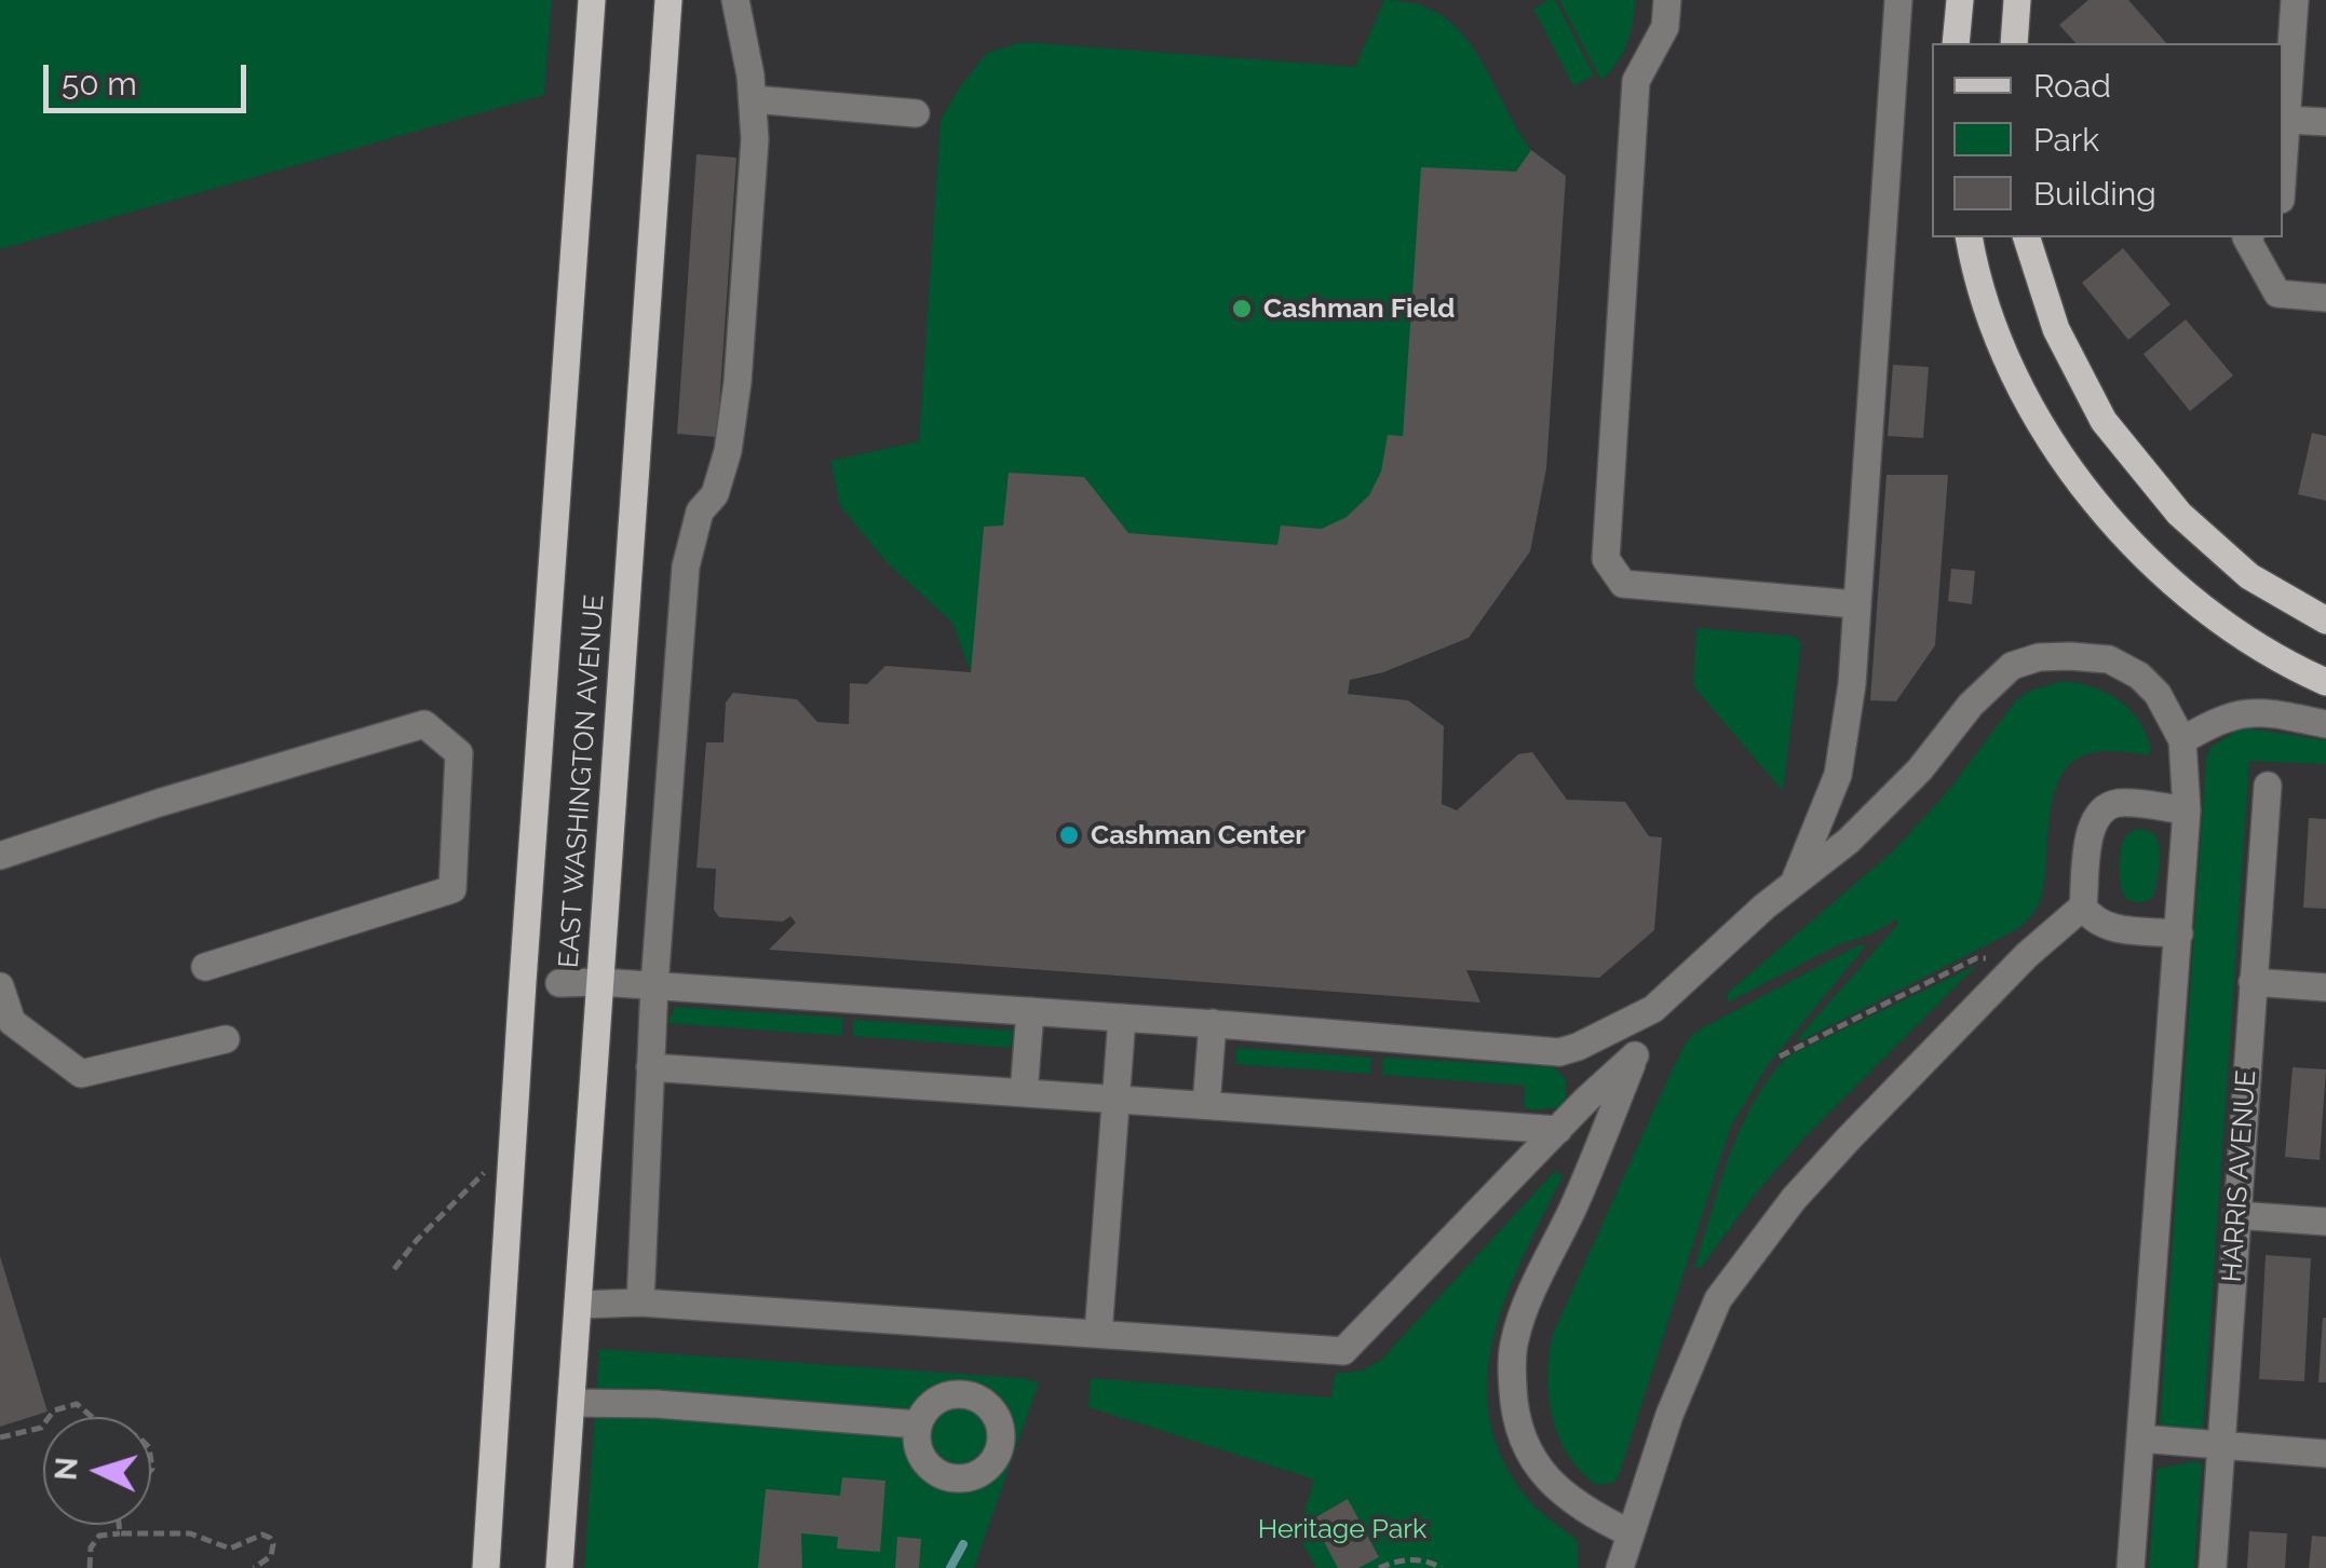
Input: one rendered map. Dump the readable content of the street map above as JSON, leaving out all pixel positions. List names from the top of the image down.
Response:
{
  "streets": {
    "main road": ["EAST WASHINGTON AVENUE"],
    "street": ["HARRIS AVENUE"]
  },
  "parks": ["Heritage Park"],
  "places": ["Cashman Field", "Cashman Center"],
  "legend": ["Road", "Park", "Building"],
  "scale_bar": "50 m",
  "north": "left"
}
